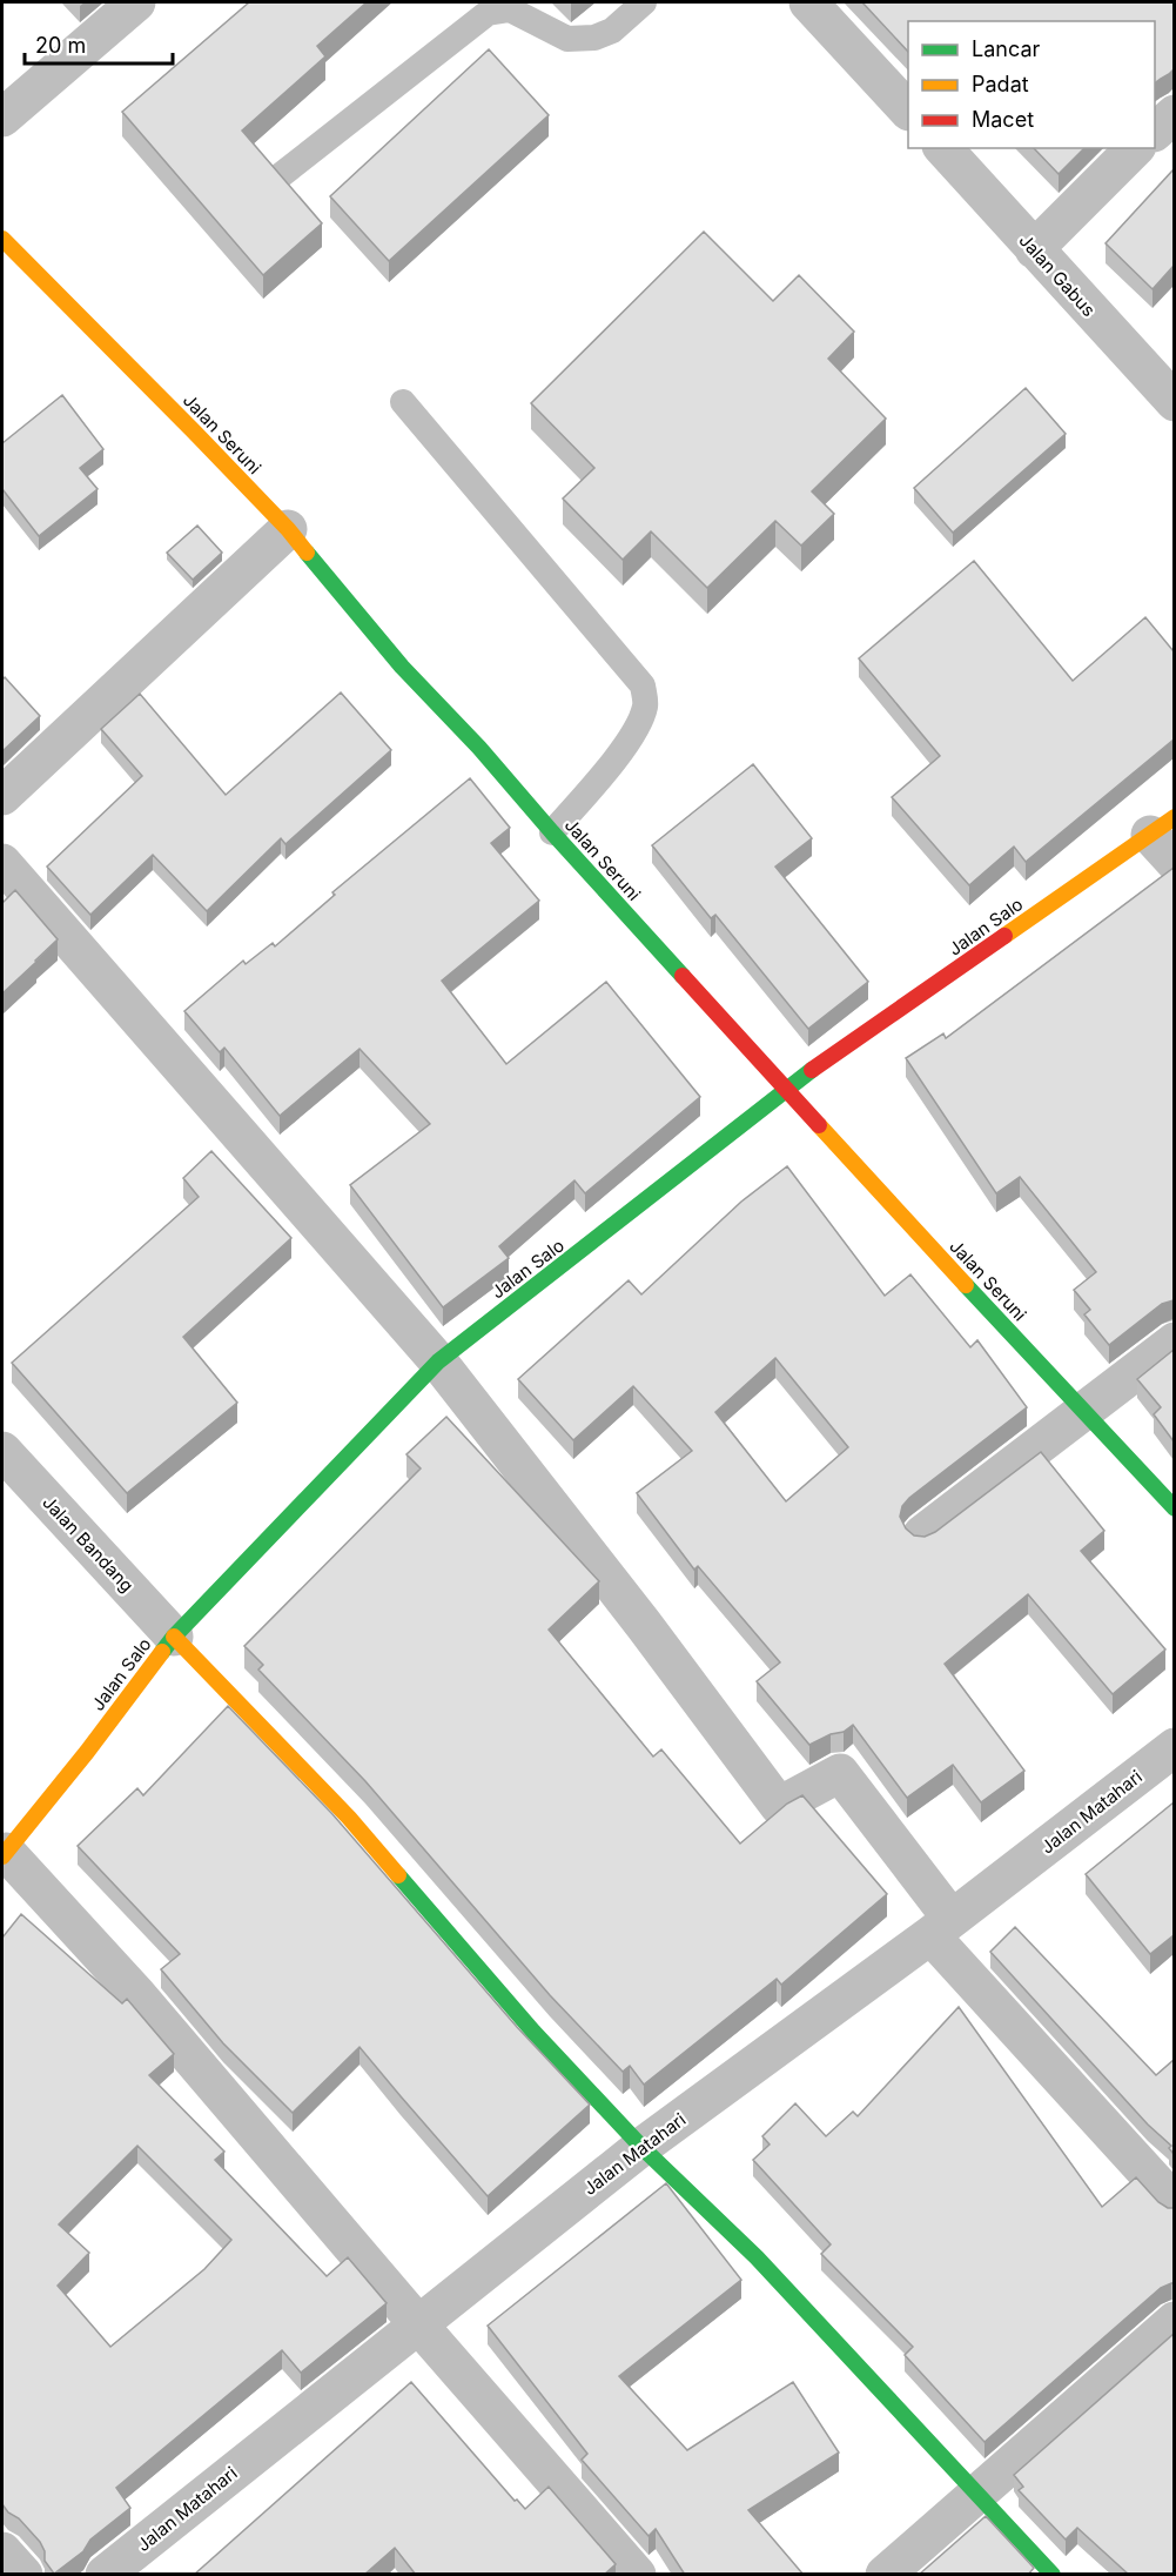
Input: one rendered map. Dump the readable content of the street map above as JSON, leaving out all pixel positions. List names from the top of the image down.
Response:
{
  "streets": {
    "street": [
      "Jalan Gabus",
      "Jalan Seruni",
      "Jalan Salo",
      "Jalan Bandang",
      "Jalan Matahari"
    ]
  },
  "crossings": [
    ["Jalan Seruni", "Jalan Salo"],
    ["Jalan Salo", "Jalan Bandang"]
  ],
  "legend": ["Lancar", "Padat", "Macet"],
  "scale_bar": "20 m"
}
